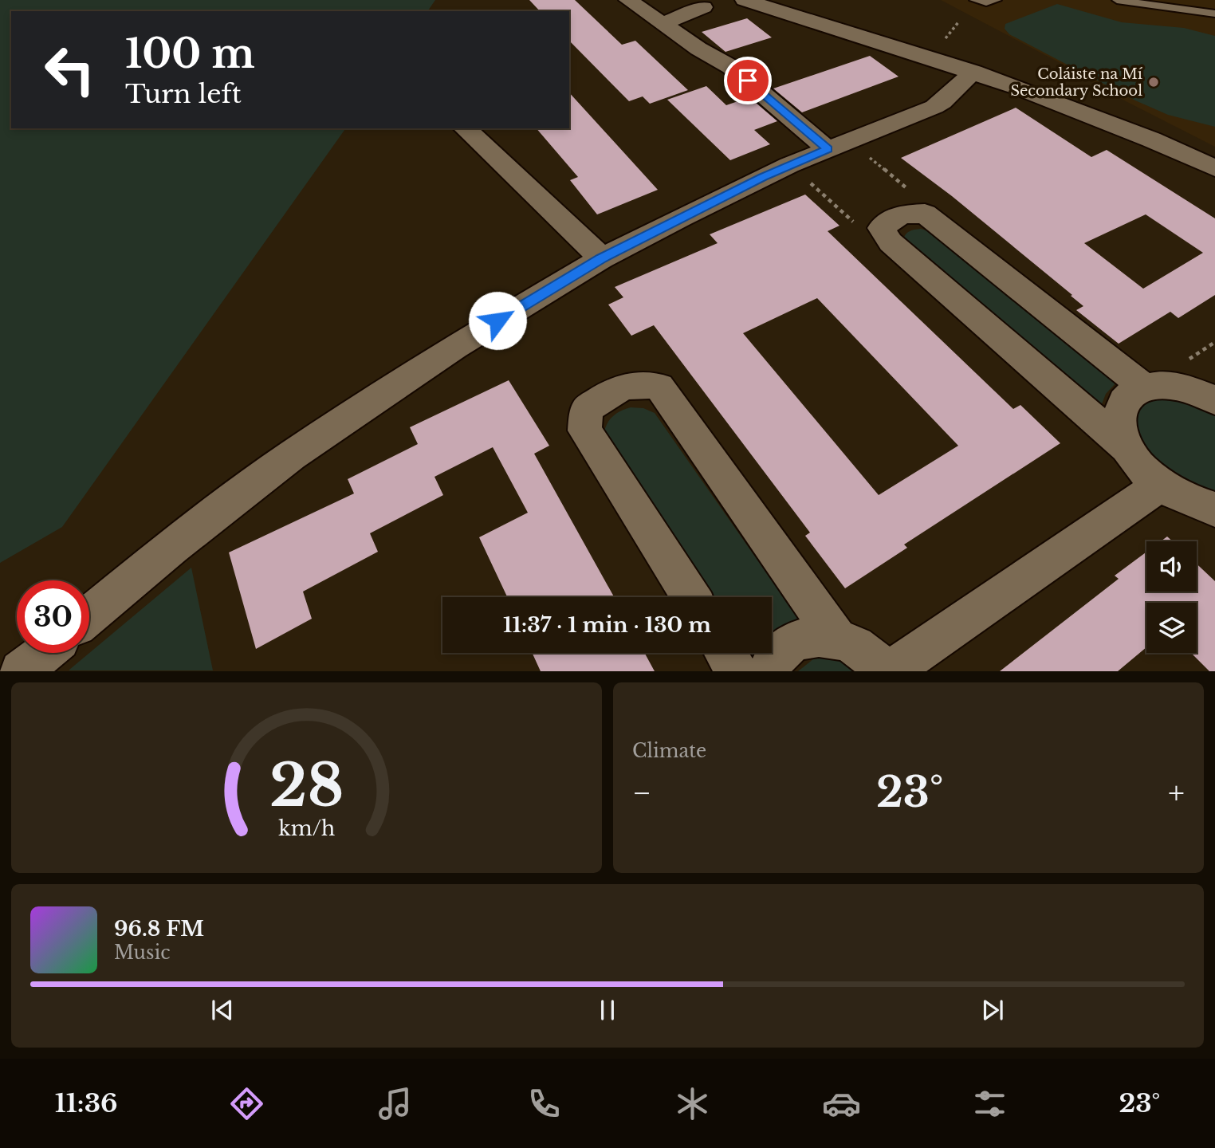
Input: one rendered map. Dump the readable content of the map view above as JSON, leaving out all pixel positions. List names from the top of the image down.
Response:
{
  "places": ["Coláiste na Mí Secondary School"],
  "page": {
    "turn": ["100 m", "Turn left"],
    "limit": "30",
    "trip": "11:37 · 1 min · 130 m",
    "tile": "Climate",
    "heat": ["−", "23°", "+"],
    "song": ["96.8 FM", "Music"],
    "tabs": ["11:36", "23°"],
    "gauge": ["28", "km/h"]
  }
}
